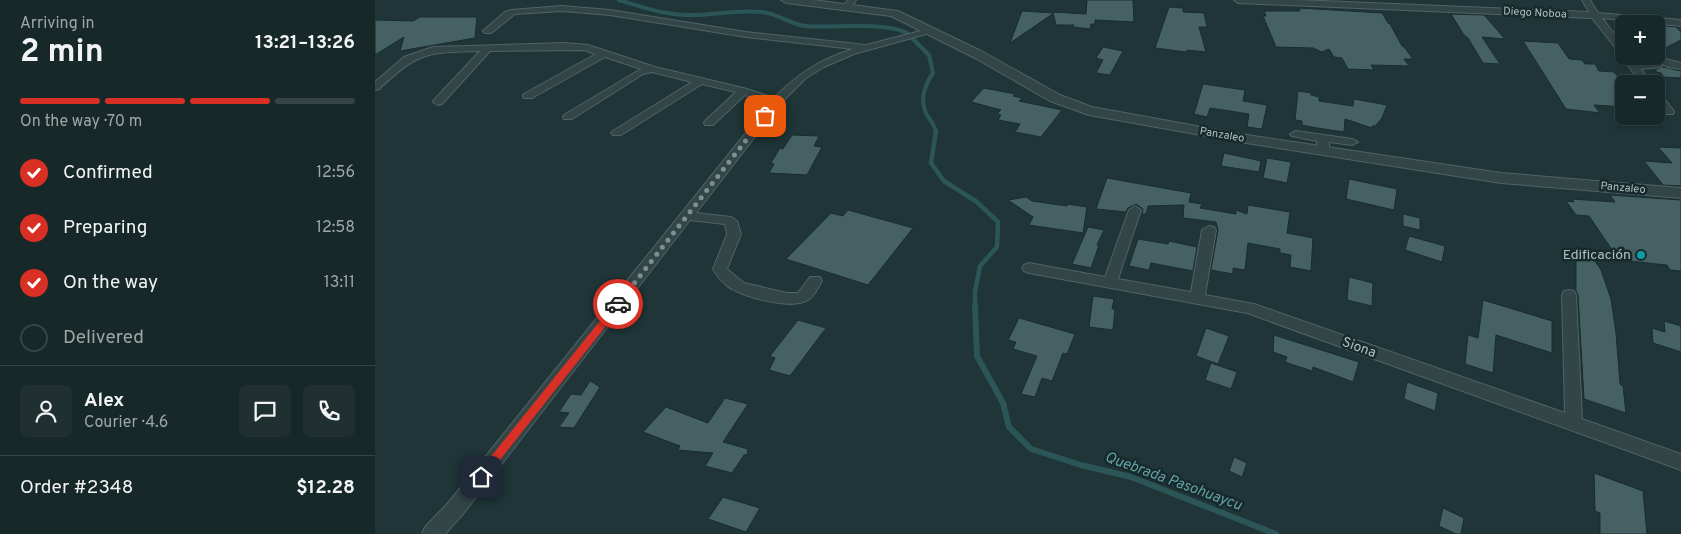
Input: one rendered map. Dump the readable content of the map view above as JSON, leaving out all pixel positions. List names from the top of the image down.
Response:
{
  "streets": {
    "street": ["Diego Noboa", "Panzaleo", "Siona"]
  },
  "water": ["Quebrada Pasohuaycu"],
  "places": ["Edificación"],
  "page": {
    "heading": ["2 min", "Arriving in", "13:21–13:26"],
    "panel": [
      "Alex",
      "Courier · 4.6",
      "Order #2348",
      "$12.28"
    ],
    "map_buttons": ["+", "−"],
    "bar": "On the way · 70 m",
    "list": [
      ["Confirmed", "12:56"],
      ["Preparing", "12:58"],
      ["On the way", "13:11"],
      "Delivered"
    ]
  }
}
